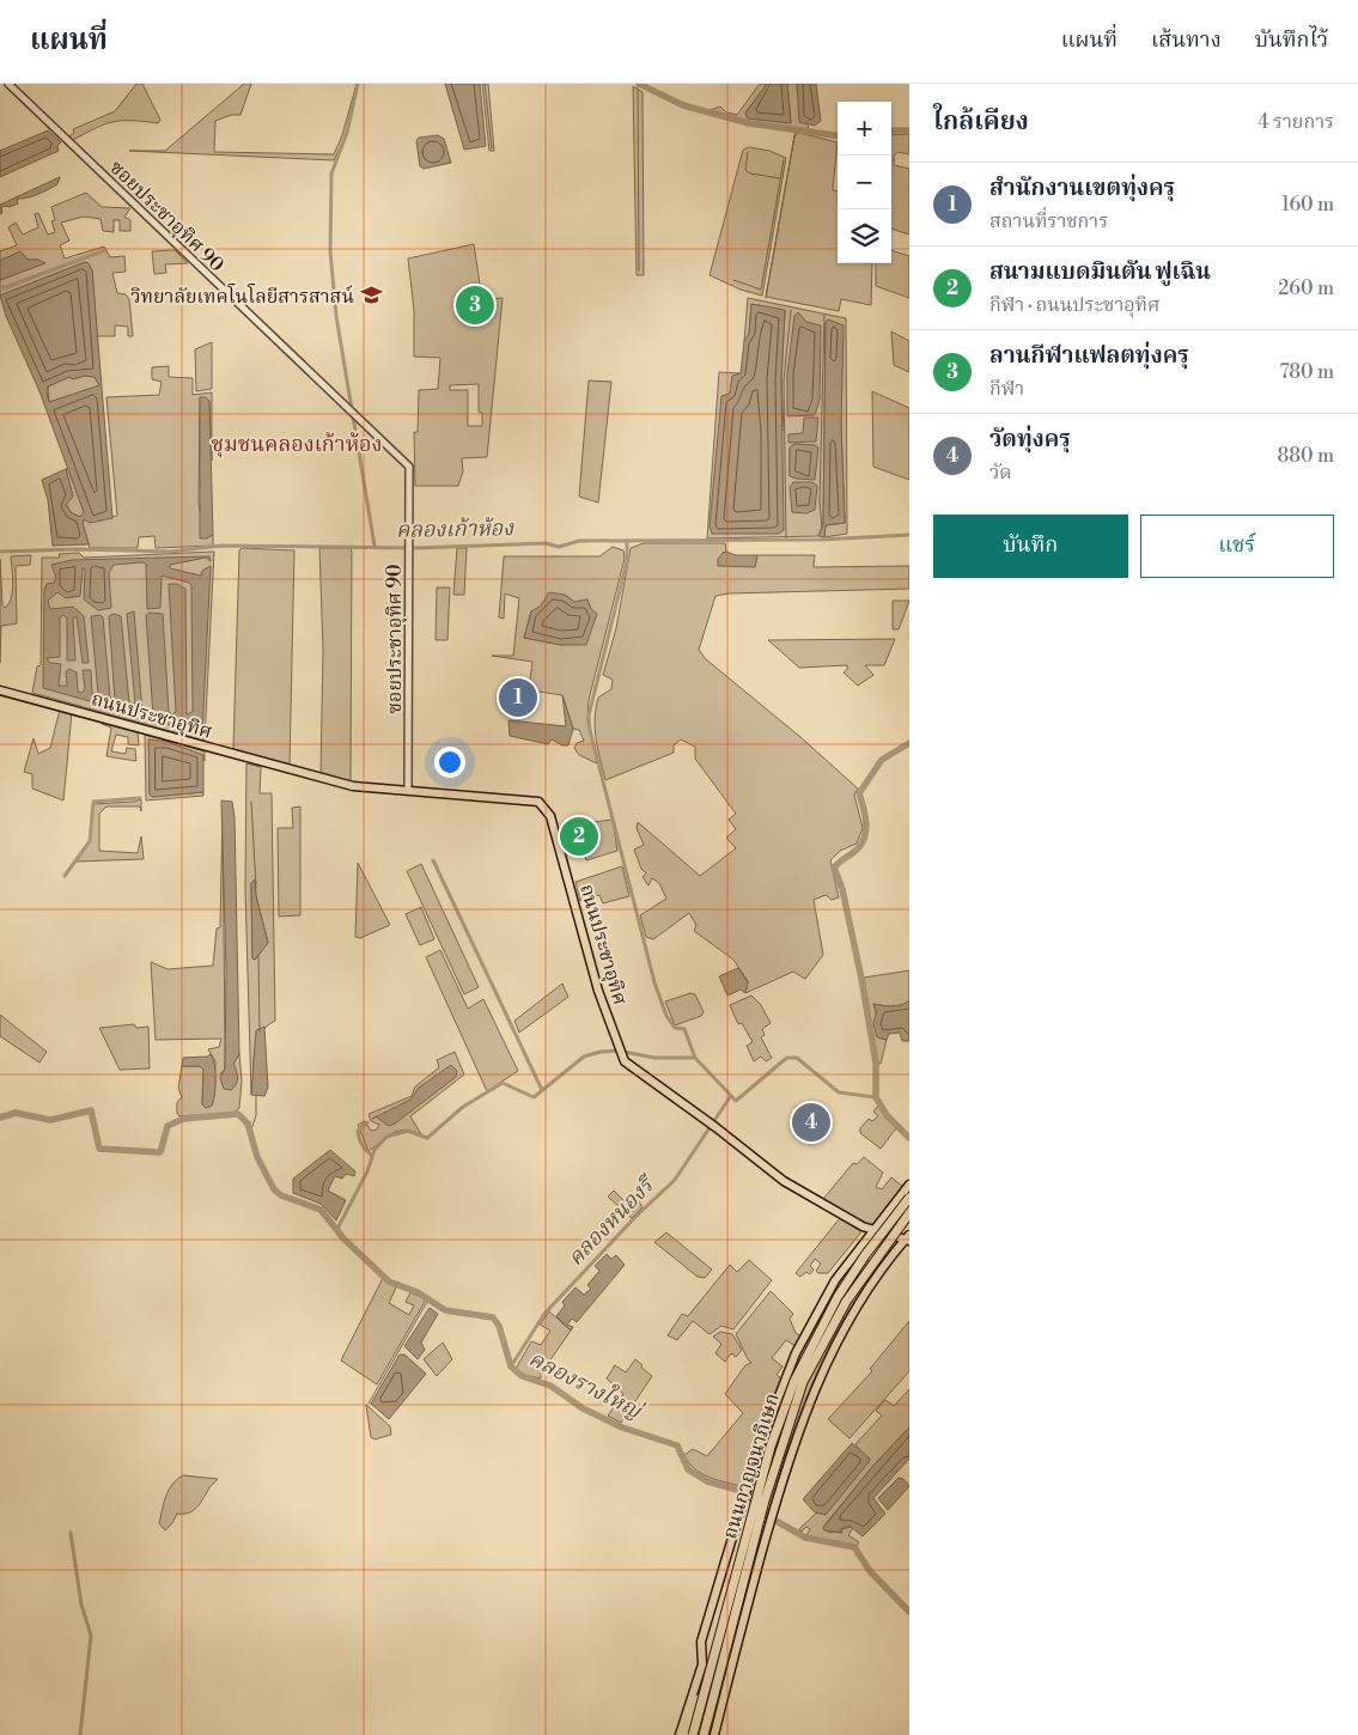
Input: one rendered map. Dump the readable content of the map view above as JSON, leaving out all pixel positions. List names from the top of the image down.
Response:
{
  "streets": {
    "highway": ["ถนนกาญจนาภิเษก"],
    "main road": ["ถนนประชาอุทิศ"],
    "street": ["ซอยประชาอุทิศ 90"]
  },
  "crossings": [
    ["ซอยประชาอุทิศ 90", "ถนนประชาอุทิศ"]
  ],
  "districts": ["ชุมชนคลองเก้าห้อง"],
  "water": ["คลองเก้าห้อง", "คลองหนองรี", "คลองรางใหญ่"],
  "places": {
    "school or university": ["วิทยาลัยเทคโนโลยีสารสาสน์"]
  },
  "page": {
    "header": "แผนที่",
    "nav": ["แผนที่", "เส้นทาง", "บันทึกไว้"],
    "heading": ["ใกล้เคียง", "4 รายการ"],
    "map_buttons": ["+", "−"],
    "list": [
      {
        "mark": "1",
        "name": "สำนักงานเขตทุ่งครุ",
        "note": "สถานที่ราชการ",
        "value": "160 m"
      },
      {
        "mark": "2",
        "name": "สนามแบดมินตัน ฟูเฉิน",
        "note": "กีฬา · ถนนประชาอุทิศ",
        "value": "260 m"
      },
      {
        "mark": "3",
        "name": "ลานกีฬาแฟลตทุ่งครุ",
        "note": "กีฬา",
        "value": "780 m"
      },
      {
        "mark": "4",
        "name": "วัดทุ่งครุ",
        "note": "วัด",
        "value": "880 m"
      }
    ],
    "pins": [
      "3",
      "1",
      "2",
      "4"
    ],
    "buttons": ["บันทึก", "แชร์"]
  }
}
